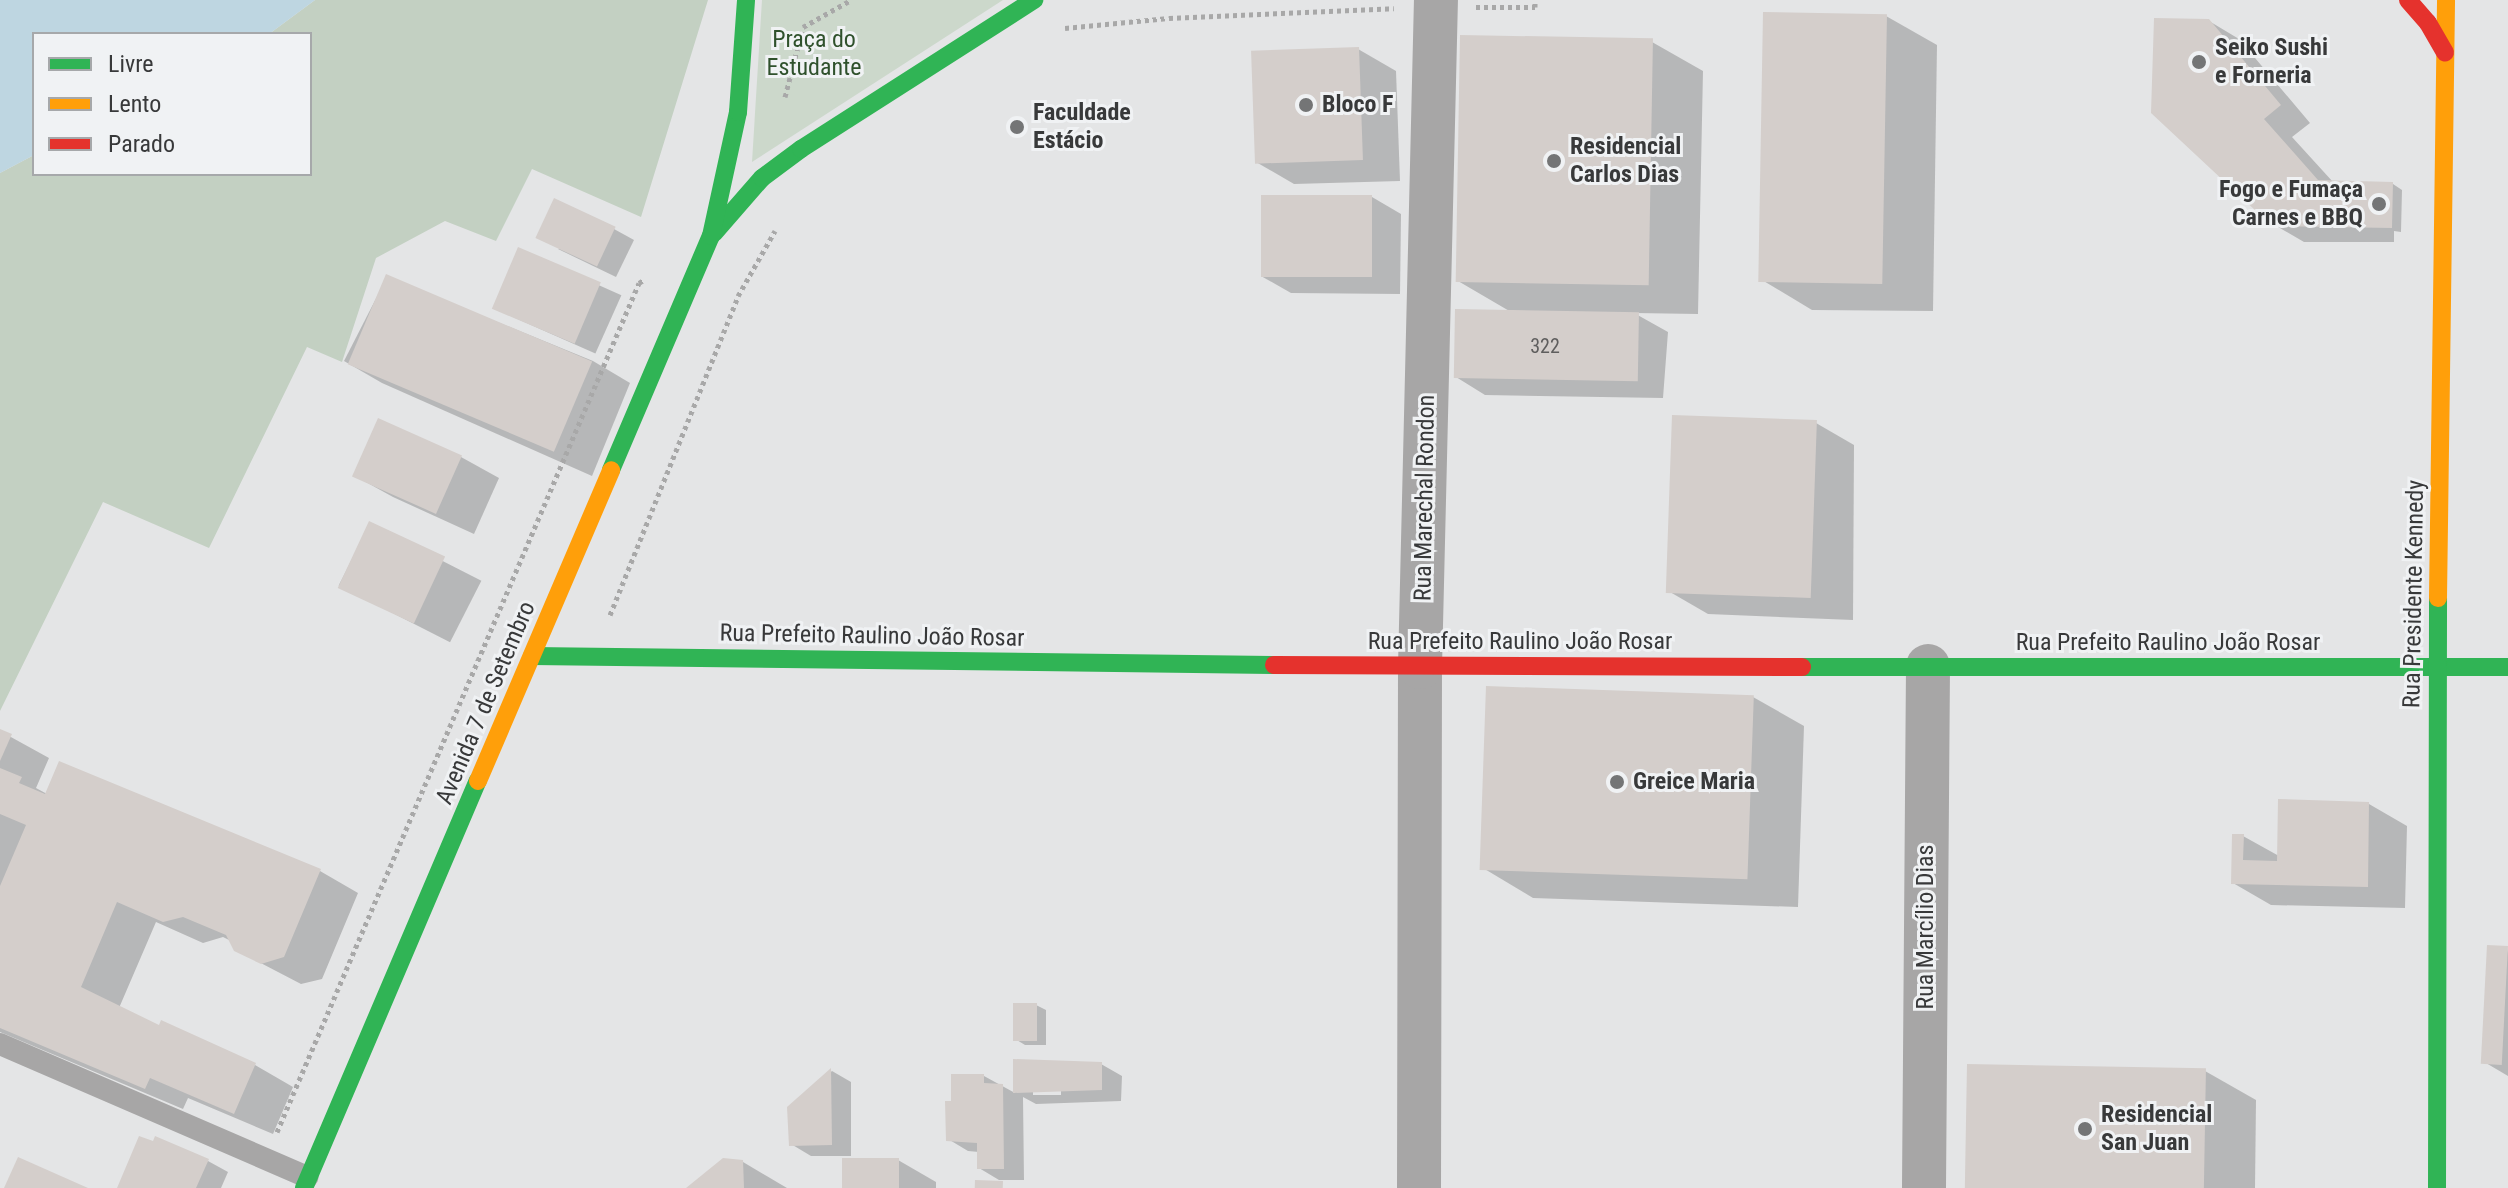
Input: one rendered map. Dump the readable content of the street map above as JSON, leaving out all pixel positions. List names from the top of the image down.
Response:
{
  "streets": {
    "street": [
      "Rua Marechal Rondon",
      "Rua Presidente Kennedy",
      "Rua Prefeito Raulino João Rosar",
      "Avenida 7 de Setembro",
      "Rua Marcílio Dias"
    ]
  },
  "crossings": [
    ["Rua Marechal Rondon", "Rua Prefeito Raulino João Rosar"],
    ["Rua Presidente Kennedy", "Rua Prefeito Raulino João Rosar"],
    ["Rua Prefeito Raulino João Rosar", "Avenida 7 de Setembro"],
    ["Rua Prefeito Raulino João Rosar", "Rua Marcílio Dias"]
  ],
  "parks": ["Praça do Estudante"],
  "places": [
    "Seiko Sushi e Forneria",
    "Bloco F",
    "Faculdade Estácio",
    "Residencial Carlos Dias",
    "Fogo e Fumaça Carnes e BBQ",
    "Greice Maria",
    "Residencial San Juan"
  ],
  "house_numbers": ["322"],
  "legend": ["Livre", "Lento", "Parado"]
}
